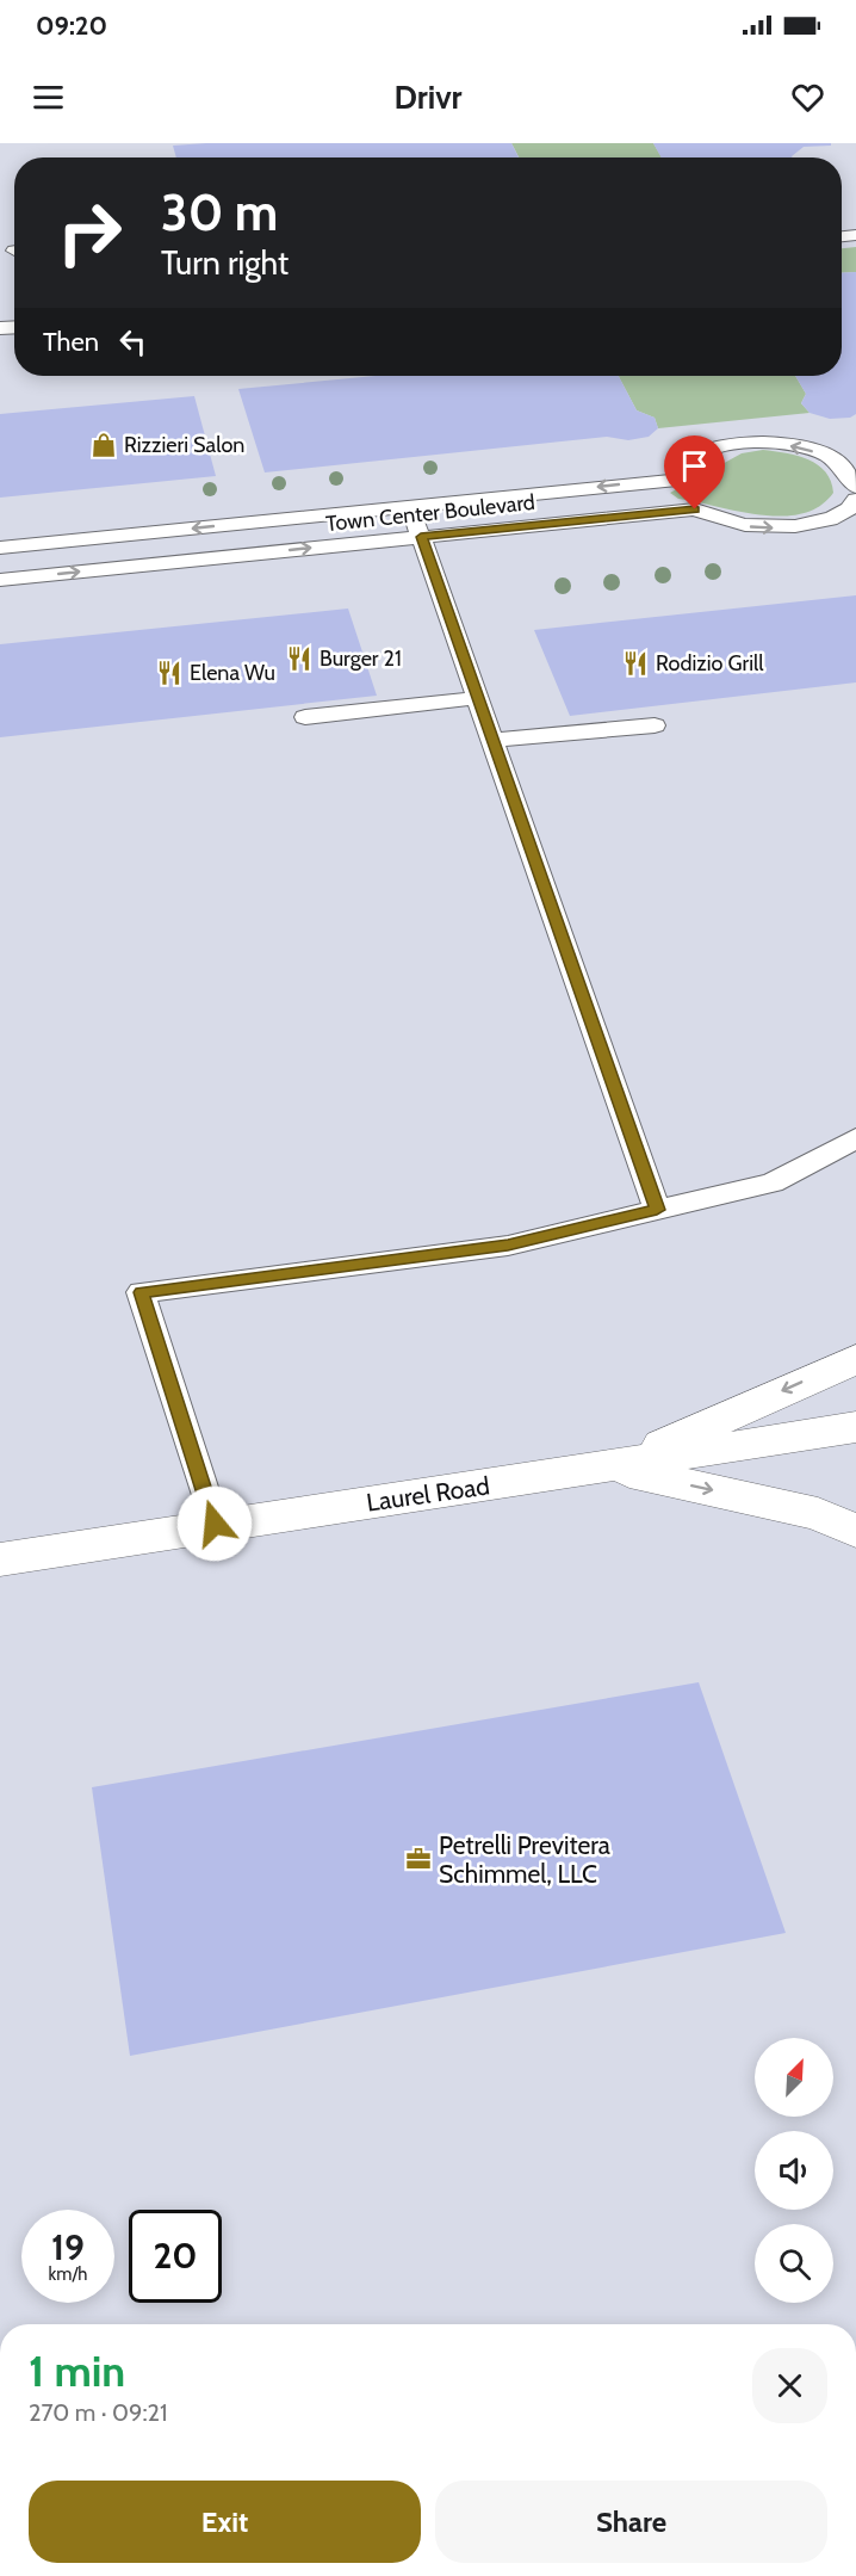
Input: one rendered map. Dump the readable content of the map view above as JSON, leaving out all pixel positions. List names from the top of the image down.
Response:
{
  "streets": {
    "street": ["Laurel Road"],
    "lane": ["Town Center Boulevard"]
  },
  "places": {
    "shop": ["Rizzieri Salon"],
    "restaurant": ["Burger 21", "Rodizio Grill", "Elena Wu"],
    "office": ["Petrelli Previtera Schimmel, LLC"]
  },
  "north": "top right",
  "page": {
    "status": "09:20",
    "header": "Drivr",
    "turn": ["30 m", "Turn right"],
    "then": "Then",
    "speed": "19 km/h",
    "limit": "20",
    "heading": ["1 min", "270 m · 09:21"],
    "buttons": ["Exit", "Share"]
  }
}
